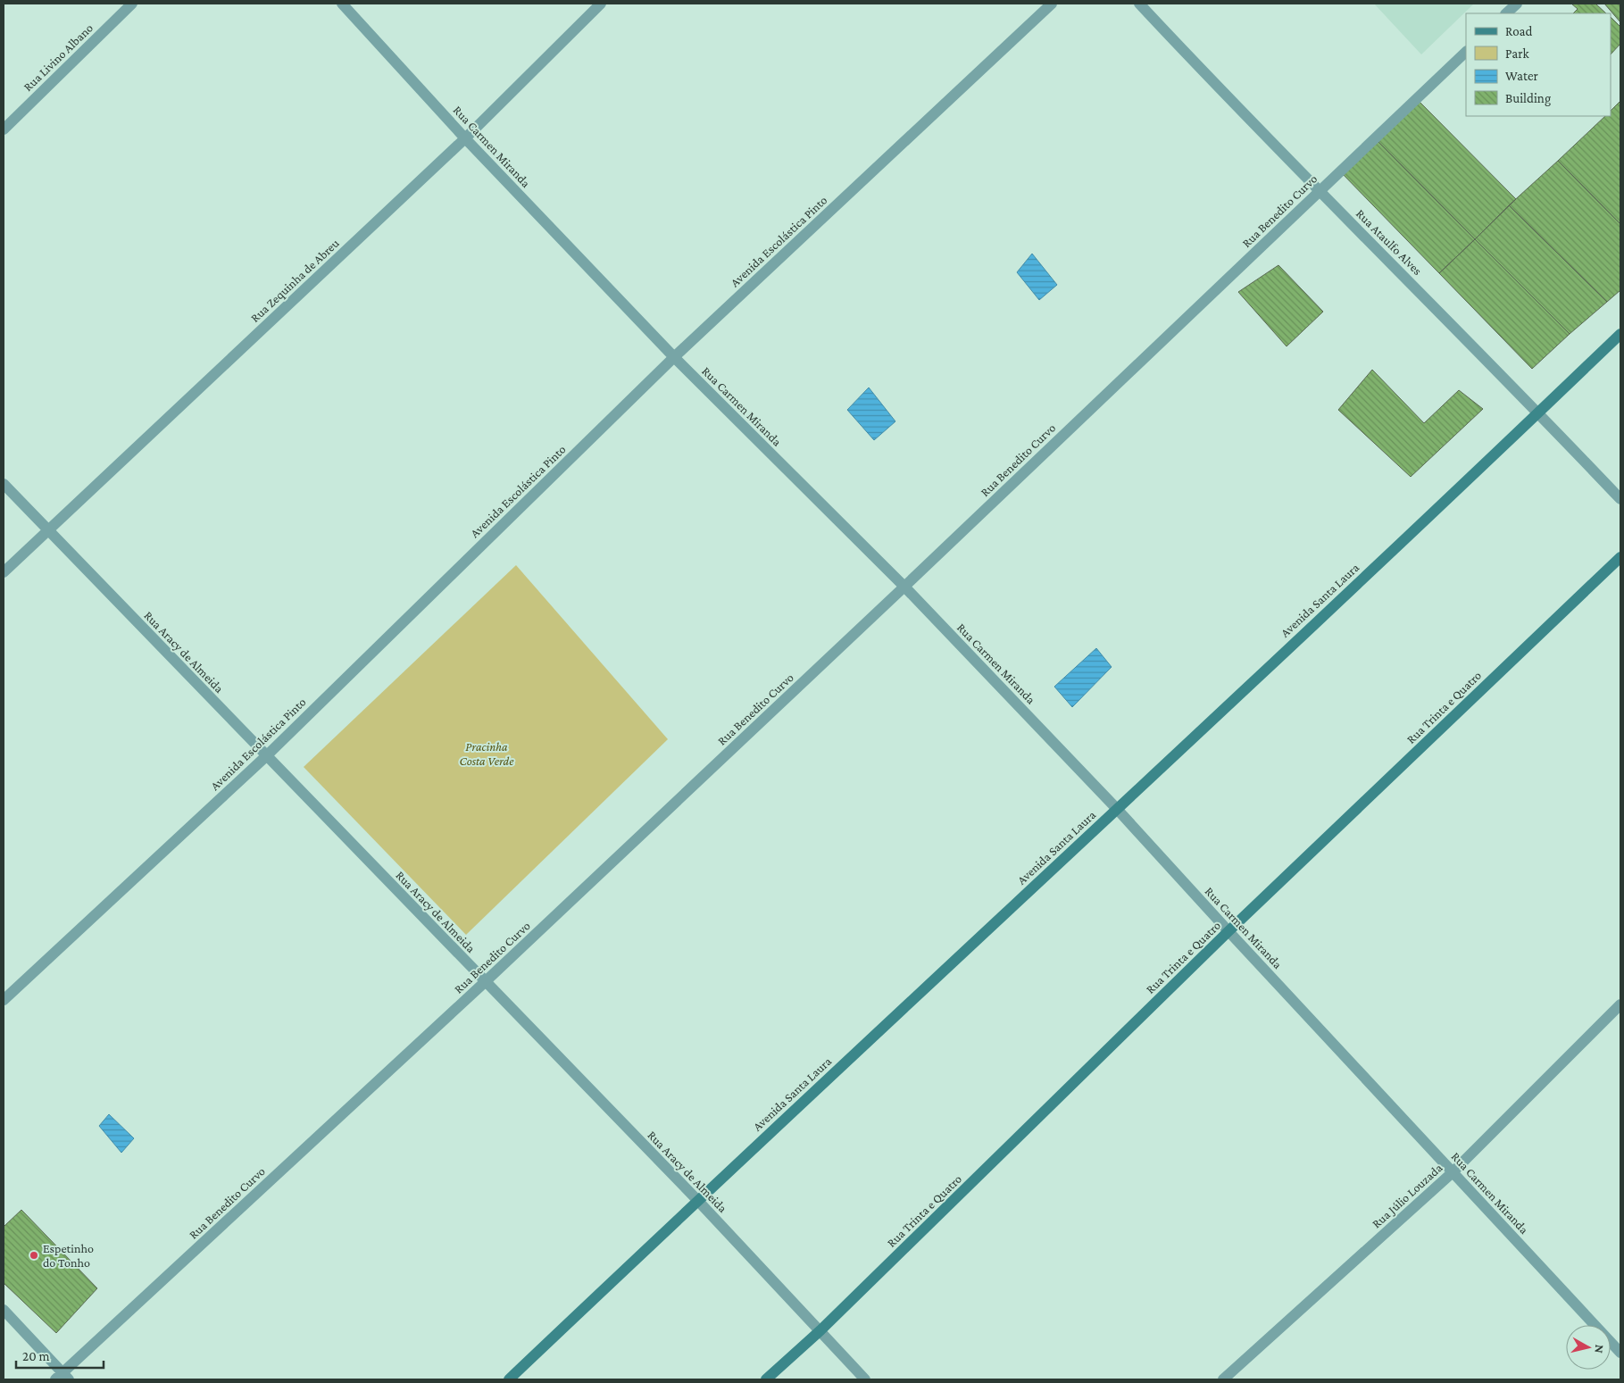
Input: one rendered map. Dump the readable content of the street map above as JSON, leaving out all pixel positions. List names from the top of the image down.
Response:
{
  "streets": {
    "street": [
      "Rua Livino Albano",
      "Rua Carmen Miranda",
      "Rua Benedito Curvo",
      "Avenida Escolástica Pinto",
      "Rua Ataulfo Alves",
      "Rua Zequinha de Abreu",
      "Avenida Santa Laura",
      "Rua Aracy de Almeida",
      "Rua Trinta e Quatro",
      "Rua Júlio Louzada"
    ]
  },
  "crossings": [
    ["Rua Carmen Miranda", "Rua Benedito Curvo"],
    ["Rua Carmen Miranda", "Avenida Escolástica Pinto"],
    ["Rua Carmen Miranda", "Rua Zequinha de Abreu"],
    ["Rua Carmen Miranda", "Avenida Santa Laura"],
    ["Rua Carmen Miranda", "Rua Trinta e Quatro"],
    ["Rua Carmen Miranda", "Rua Júlio Louzada"],
    ["Rua Benedito Curvo", "Rua Ataulfo Alves"],
    ["Rua Benedito Curvo", "Rua Aracy de Almeida"],
    ["Avenida Escolástica Pinto", "Rua Aracy de Almeida"],
    ["Rua Ataulfo Alves", "Avenida Santa Laura"],
    ["Rua Zequinha de Abreu", "Rua Aracy de Almeida"],
    ["Avenida Santa Laura", "Rua Aracy de Almeida"],
    ["Rua Aracy de Almeida", "Rua Trinta e Quatro"]
  ],
  "parks": ["Pracinha Costa Verde"],
  "places": ["Espetinho do Tonho"],
  "legend": [
    "Road",
    "Park",
    "Water",
    "Building"
  ],
  "scale_bar": "20 m",
  "north": "right"
}
